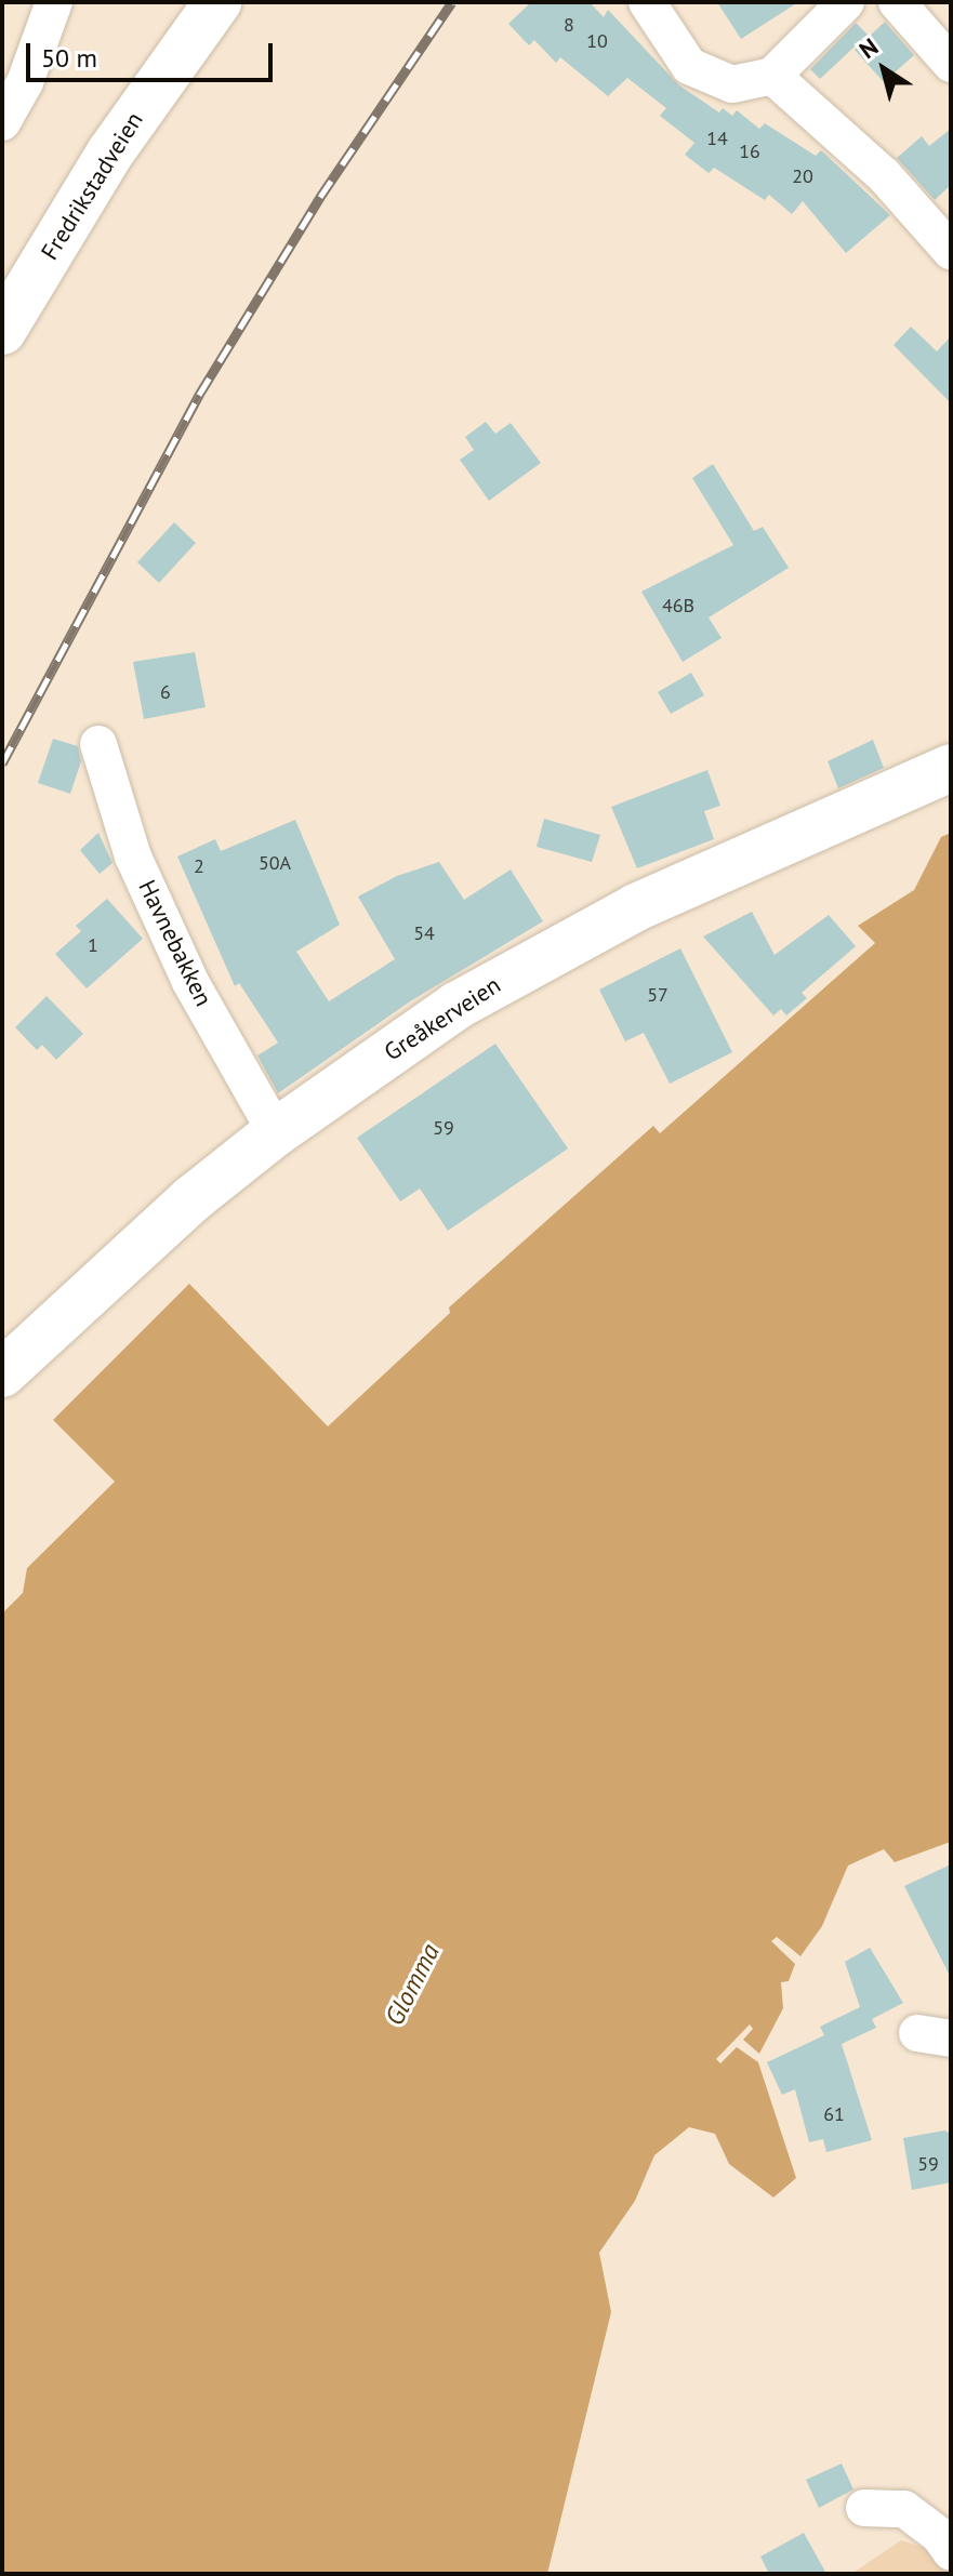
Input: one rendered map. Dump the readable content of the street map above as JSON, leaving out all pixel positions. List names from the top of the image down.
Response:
{
  "streets": {
    "main road": ["Fredrikstadveien", "Greåkerveien"],
    "street": ["Havnebakken"]
  },
  "crossings": [
    ["Havnebakken", "Greåkerveien"]
  ],
  "water": ["Glomma"],
  "house_numbers": [
    "8",
    "10",
    "14",
    "16",
    "20",
    "46B",
    "6",
    "50A",
    "2",
    "54",
    "1",
    "57",
    "59",
    "61",
    "59"
  ],
  "scale_bar": "50 m",
  "north": "top left"
}
